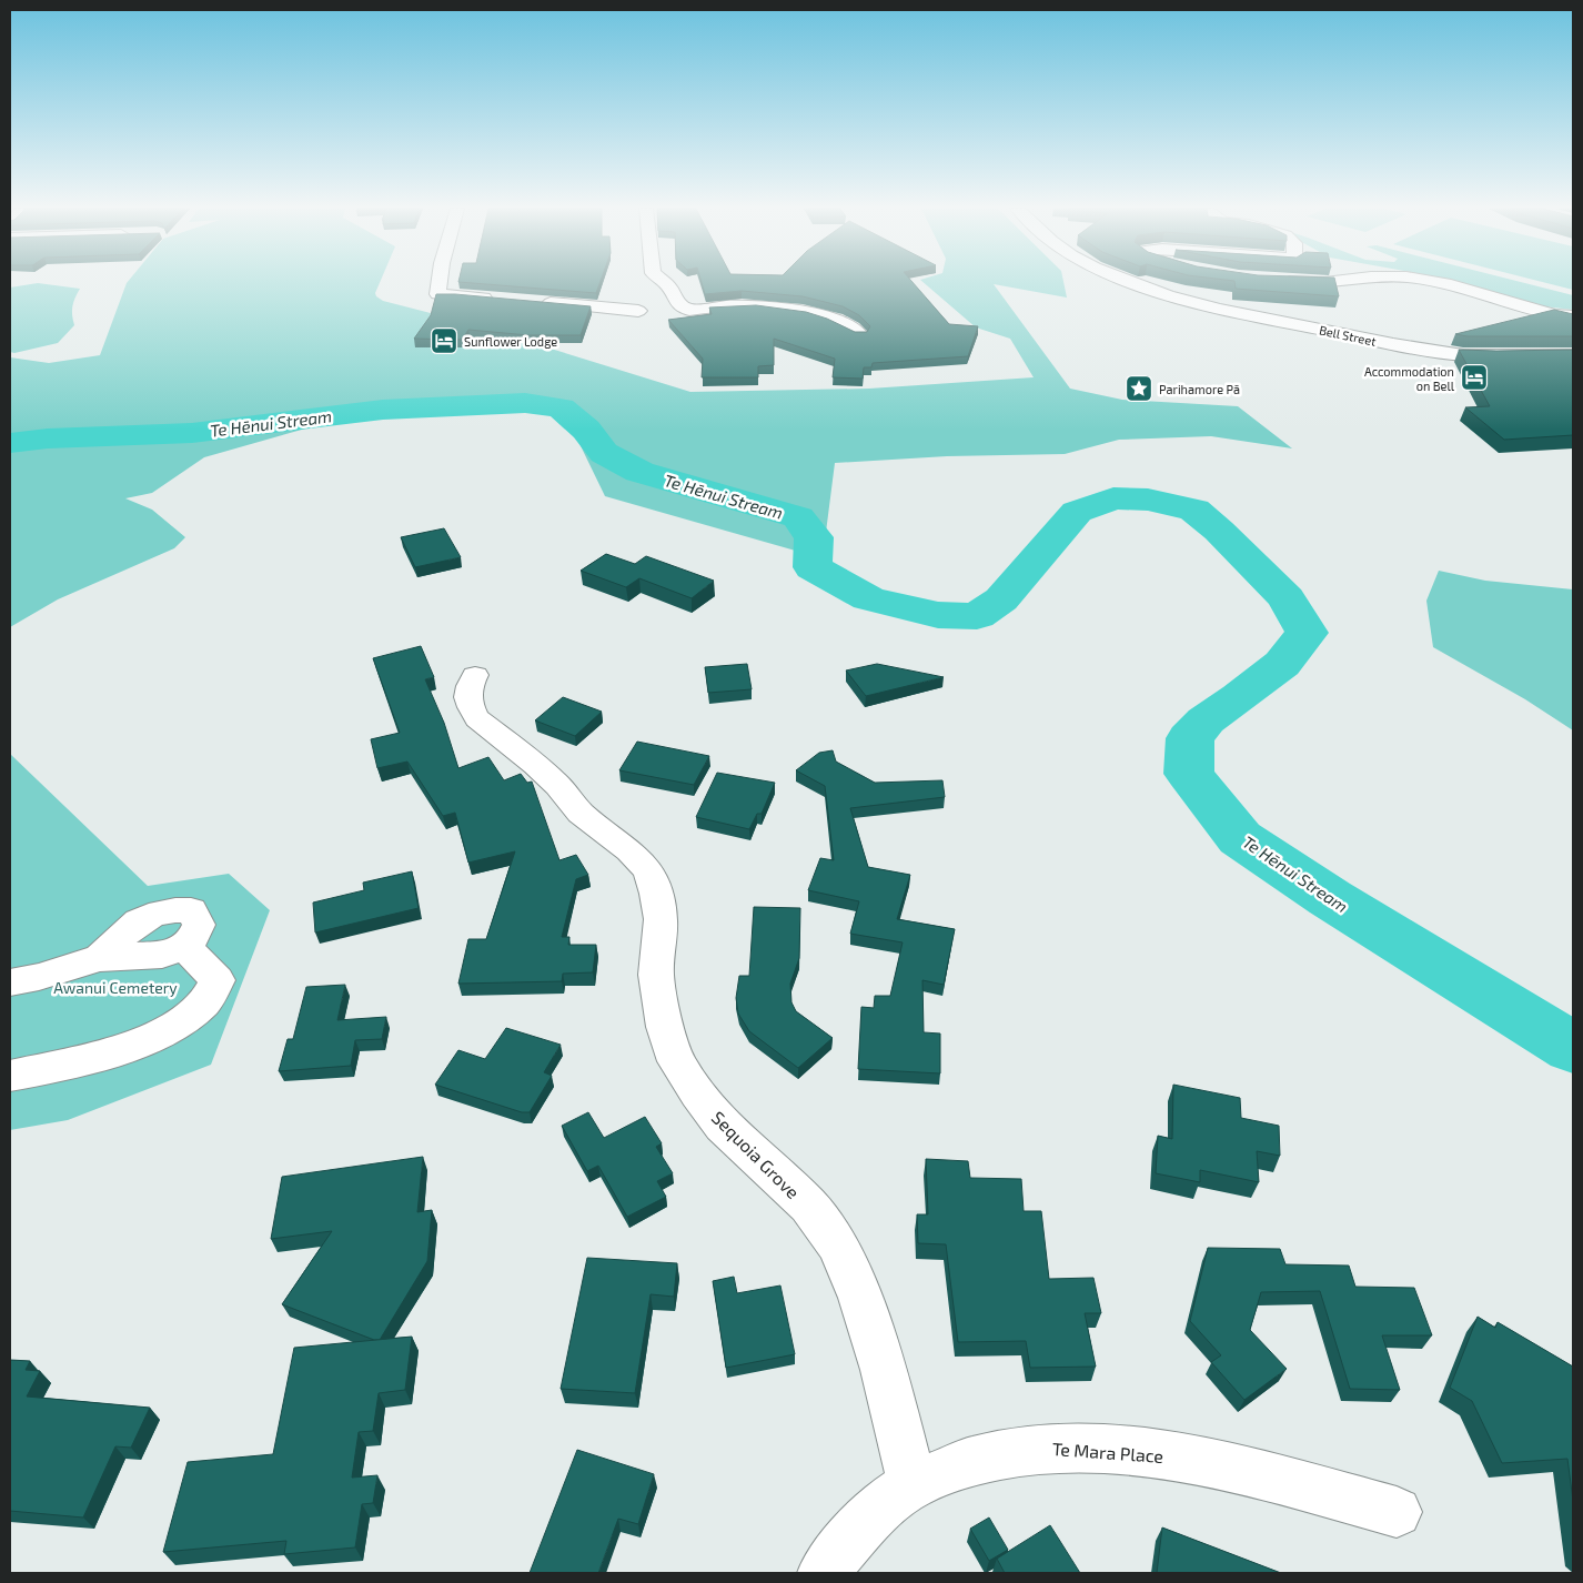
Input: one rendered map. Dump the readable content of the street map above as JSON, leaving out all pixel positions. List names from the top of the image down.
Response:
{
  "streets": {
    "street": ["Bell Street", "Sequoia Grove", "Te Mara Place"]
  },
  "crossings": [
    ["Sequoia Grove", "Te Mara Place"]
  ],
  "water": ["Te Hēnui Stream"],
  "parks": ["Awanui Cemetery"],
  "places": {
    "hotel": ["Sunflower Lodge", "Accommodation on Bell"],
    "place": ["Parihamore Pā"]
  }
}
